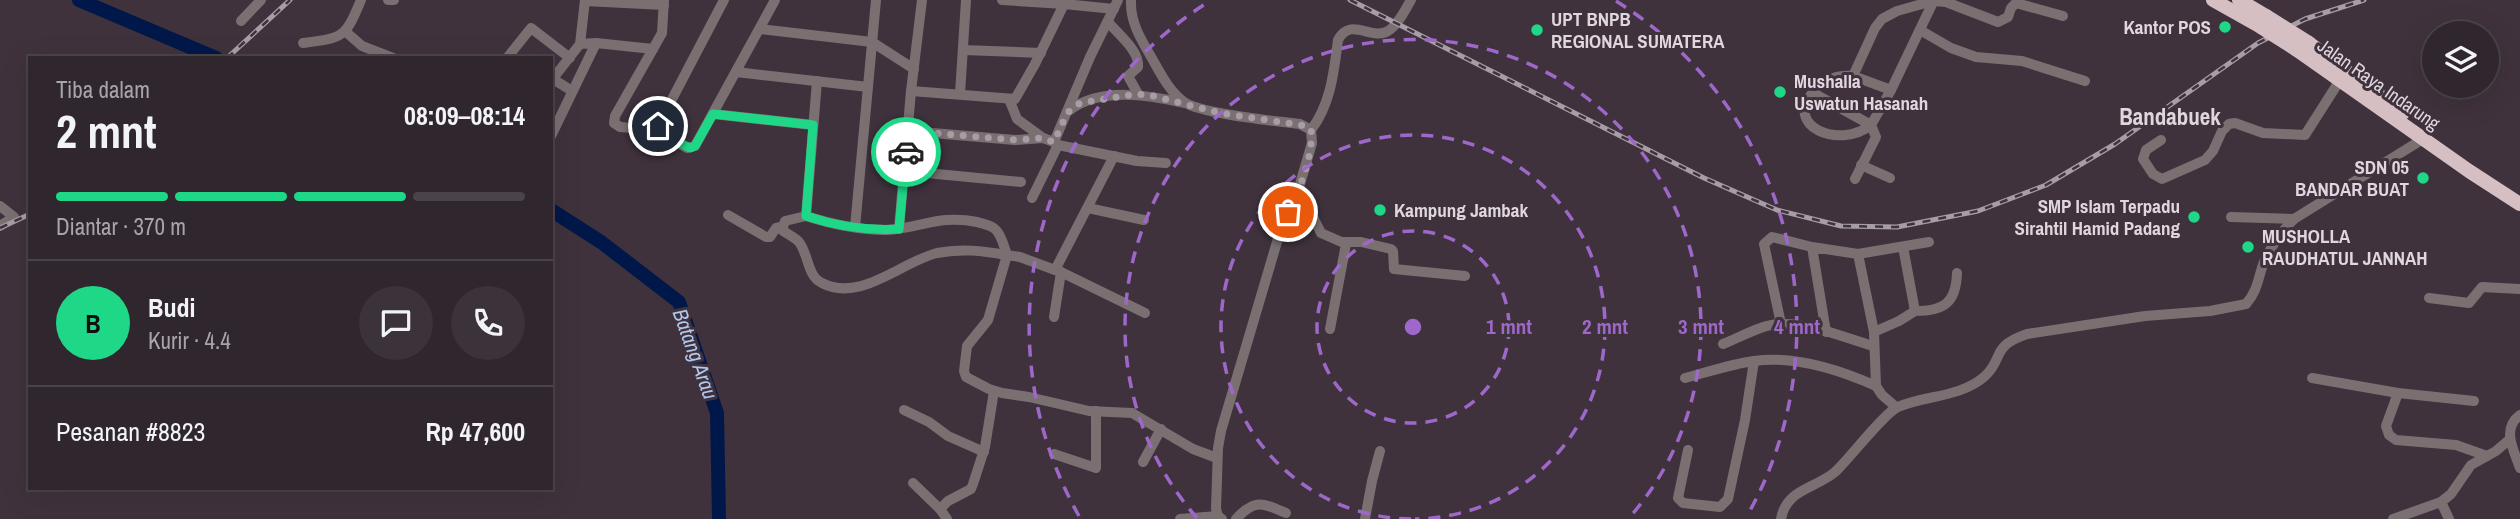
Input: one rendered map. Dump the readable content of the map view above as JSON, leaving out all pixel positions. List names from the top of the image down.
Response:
{
  "streets": {
    "highway": ["Jalan Raya Indarung"]
  },
  "districts": ["Bandabuek"],
  "water": ["Batang Arau"],
  "places": [
    "Kantor POS",
    "UPT BNPB REGIONAL SUMATERA",
    "Mushalla Uswatun Hasanah",
    "SDN 05 BANDAR BUAT",
    "Kampung Jambak",
    "SMP Islam Terpadu Sirahtil Hamid Padang",
    "MUSHOLLA RAUDHATUL JANNAH"
  ],
  "page": {
    "heading": ["2 mnt", "Tiba dalam", "08:09–08:14"],
    "panel": [
      "Budi",
      "Kurir · 4.4",
      "Pesanan #8823",
      "Rp 47,600"
    ],
    "bar": "Diantar · 370 m",
    "round": "B"
  },
  "rings": [
    "1 mnt",
    "2 mnt",
    "3 mnt",
    "4 mnt"
  ]
}
